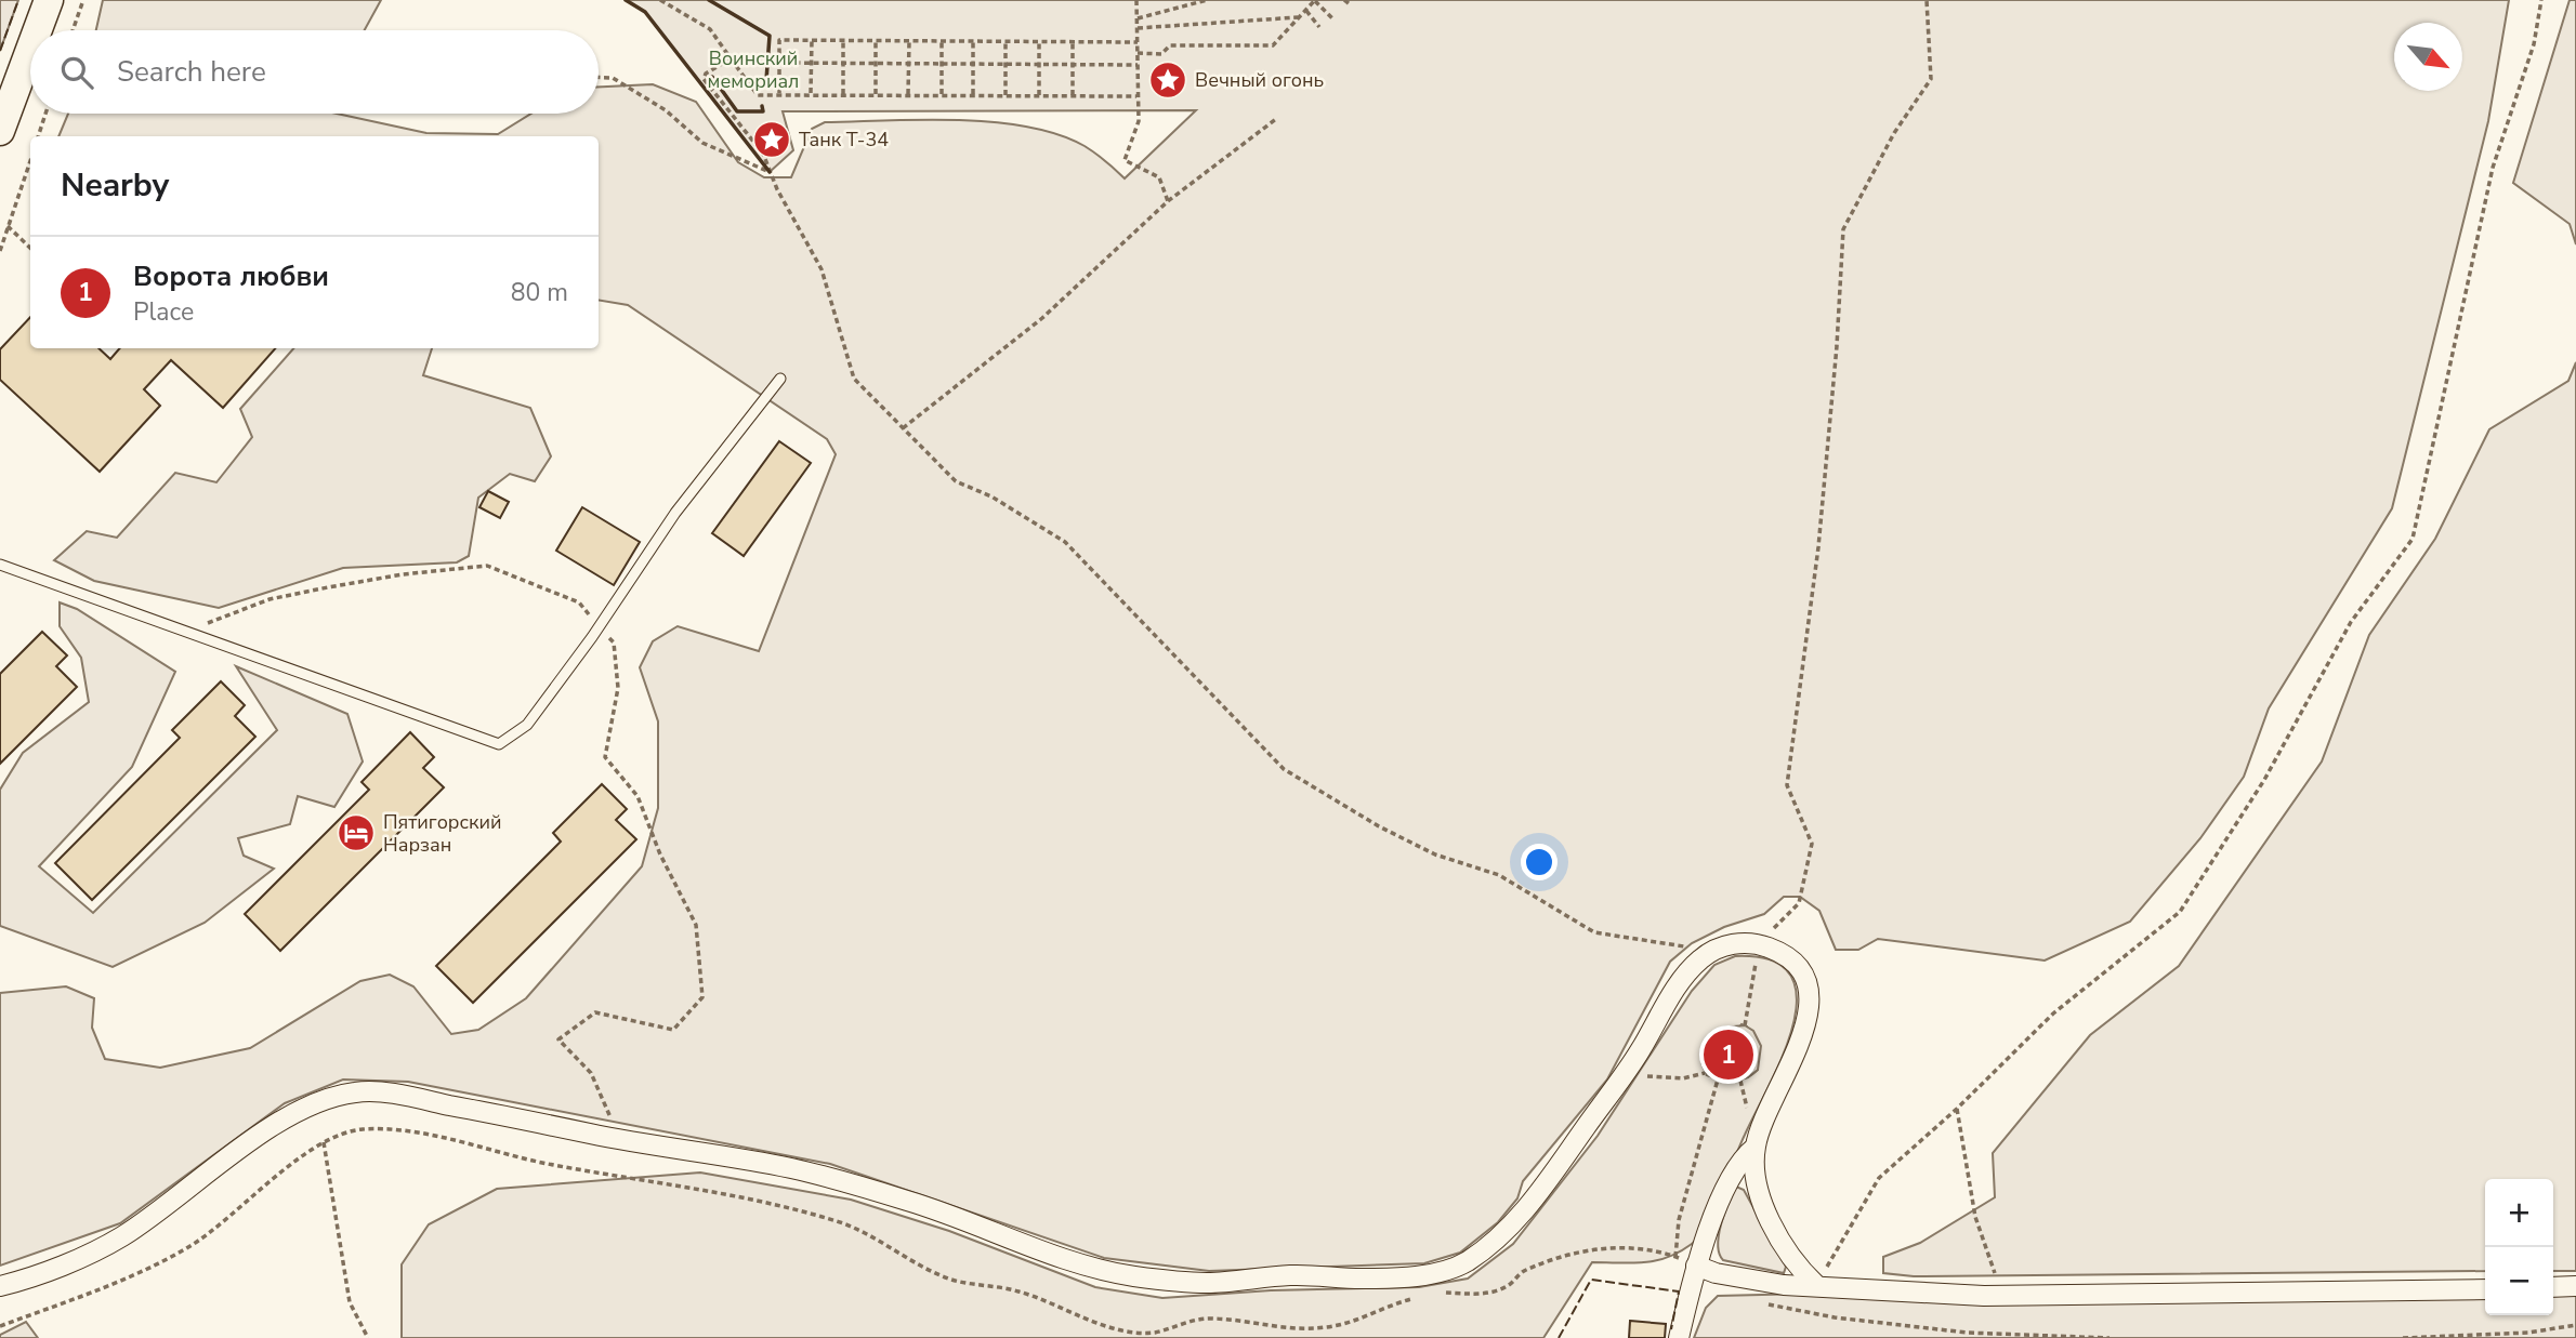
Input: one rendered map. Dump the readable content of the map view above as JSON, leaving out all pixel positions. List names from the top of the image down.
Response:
{
  "parks": ["Воинский мемориал"],
  "places": {
    "place": ["Вечный огонь", "Танк Т-34"],
    "hotel": ["Пятигорский Нарзан"]
  },
  "north": "bottom right",
  "page": {
    "search": "Search here",
    "heading": "Nearby",
    "list": [
      {
        "mark": "1",
        "name": "Ворота любви",
        "note": "Place",
        "value": "80 m"
      }
    ],
    "pins": "1",
    "map_buttons": ["+", "−"]
  }
}
